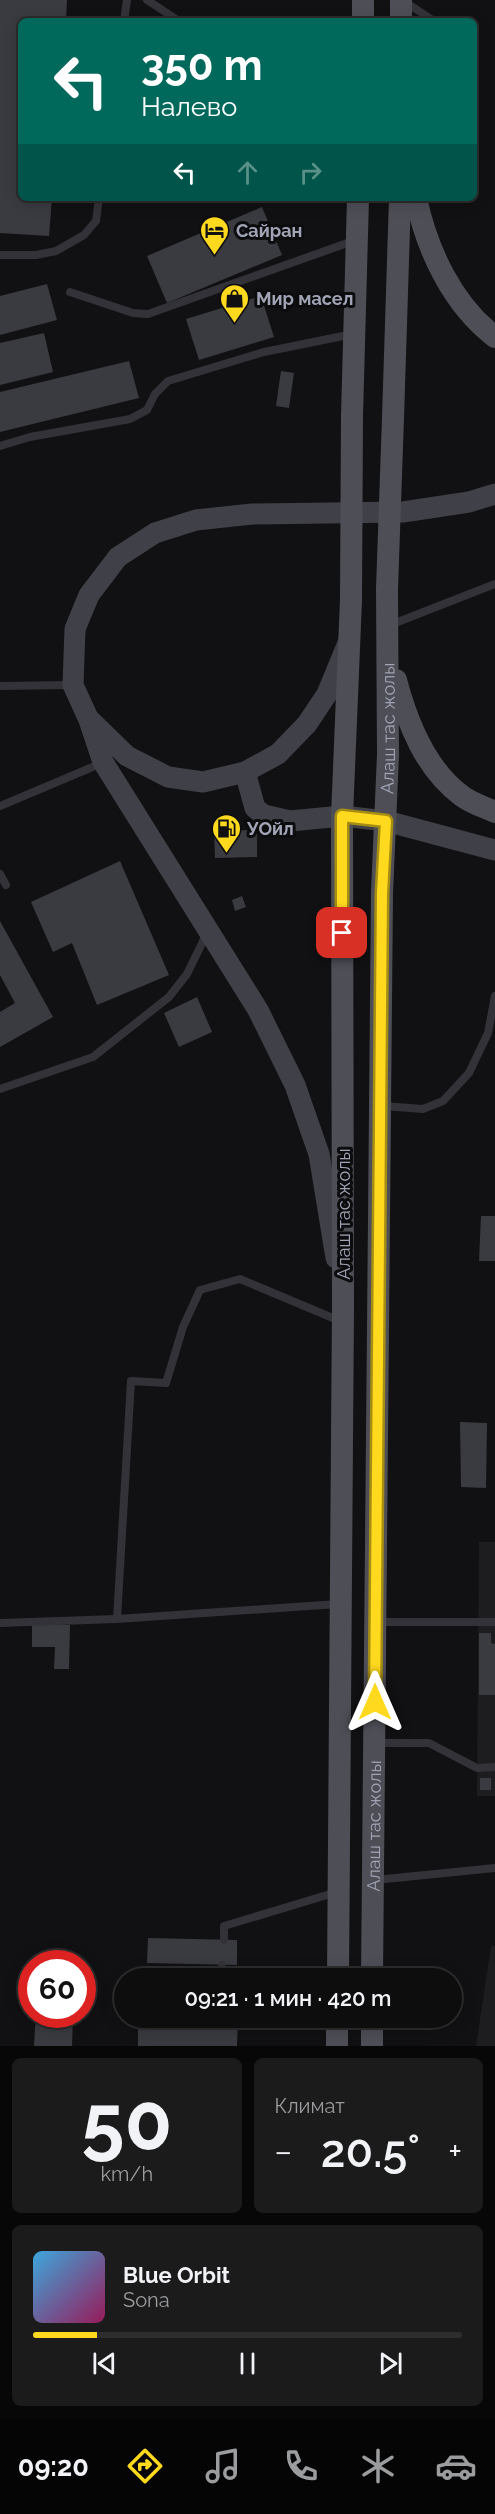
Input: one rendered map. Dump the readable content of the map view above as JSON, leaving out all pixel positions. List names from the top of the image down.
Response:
{
  "streets": {
    "main road": ["Алаш тас жолы"]
  },
  "places": {
    "hotel": ["Сайран"],
    "shop": ["Мир масел"],
    "fuel station": ["УОйл"]
  },
  "page": {
    "turn": ["350 m", "Налево"],
    "limit": "60",
    "trip": "09:21 · 1 мин · 420 m",
    "tile": [
      ["50", "km/h"],
      "Климат"
    ],
    "heat": ["−", "20.5°", "+"],
    "song": ["Blue Orbit", "Sona"],
    "tabs": "09:20"
  }
}
